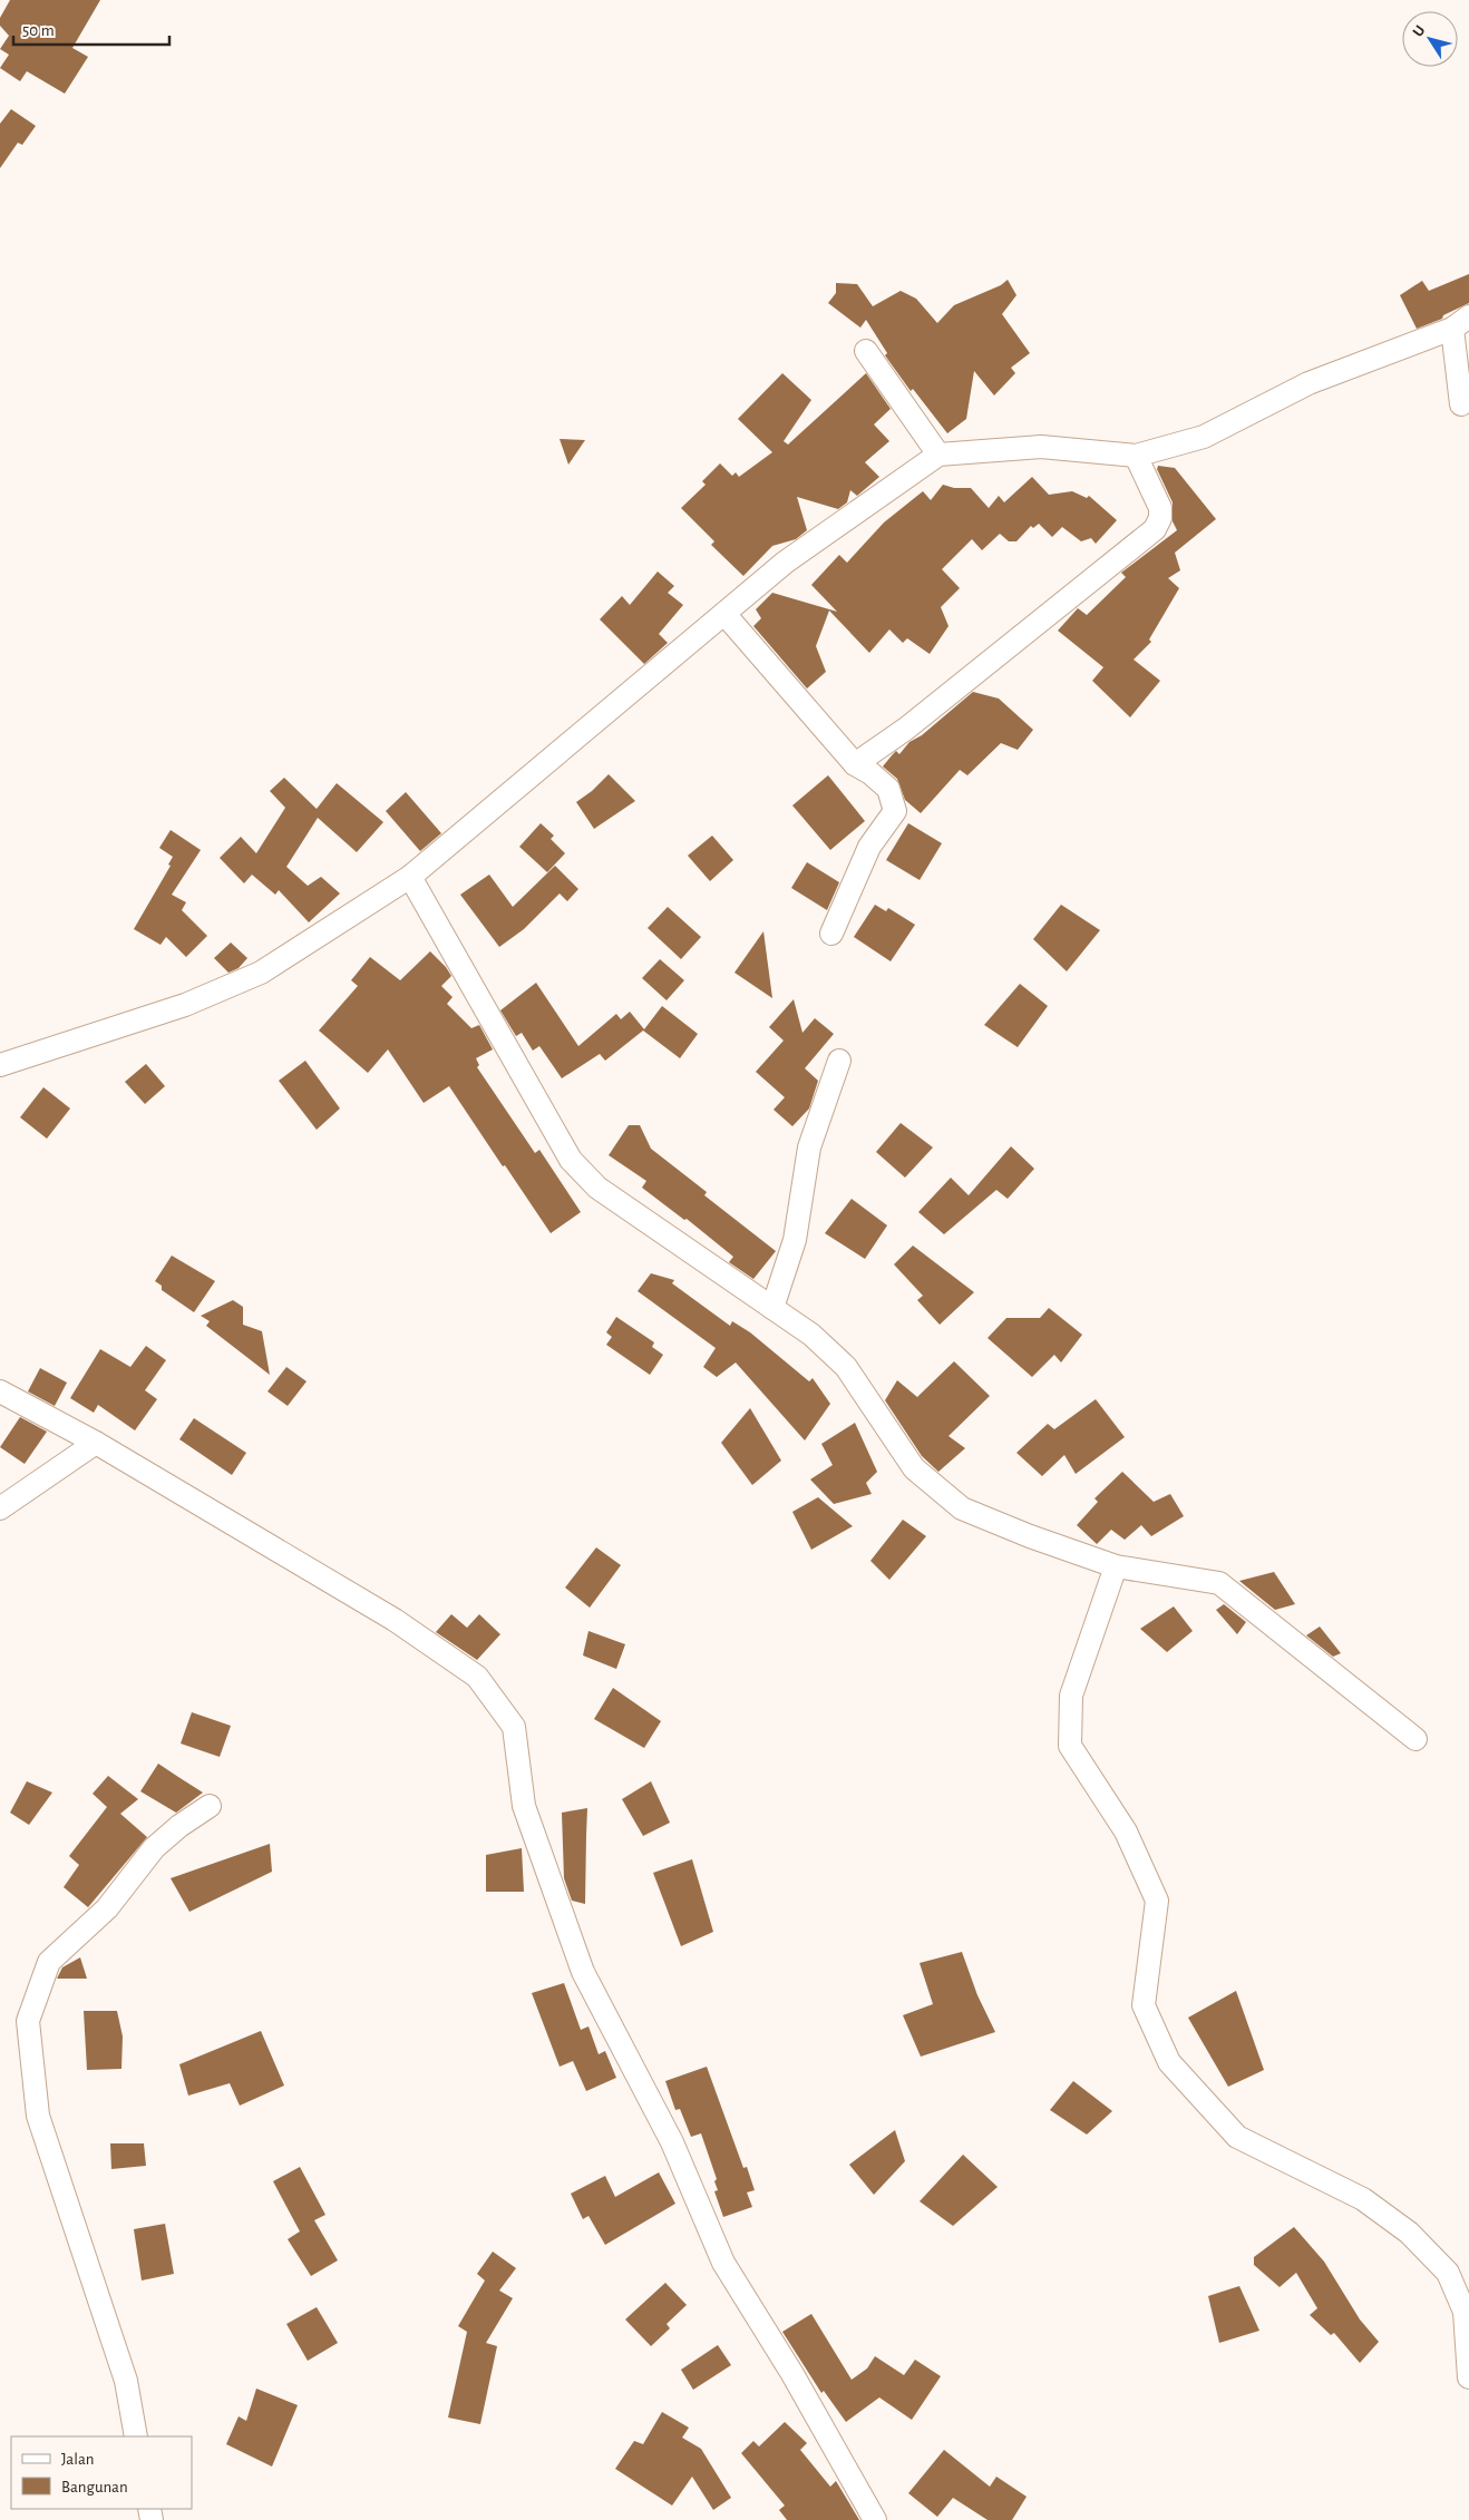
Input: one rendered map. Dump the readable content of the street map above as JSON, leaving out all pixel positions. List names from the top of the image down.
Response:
{
  "legend": ["Jalan", "Bangunan"],
  "scale_bar": "50 m",
  "north": "top left"
}
